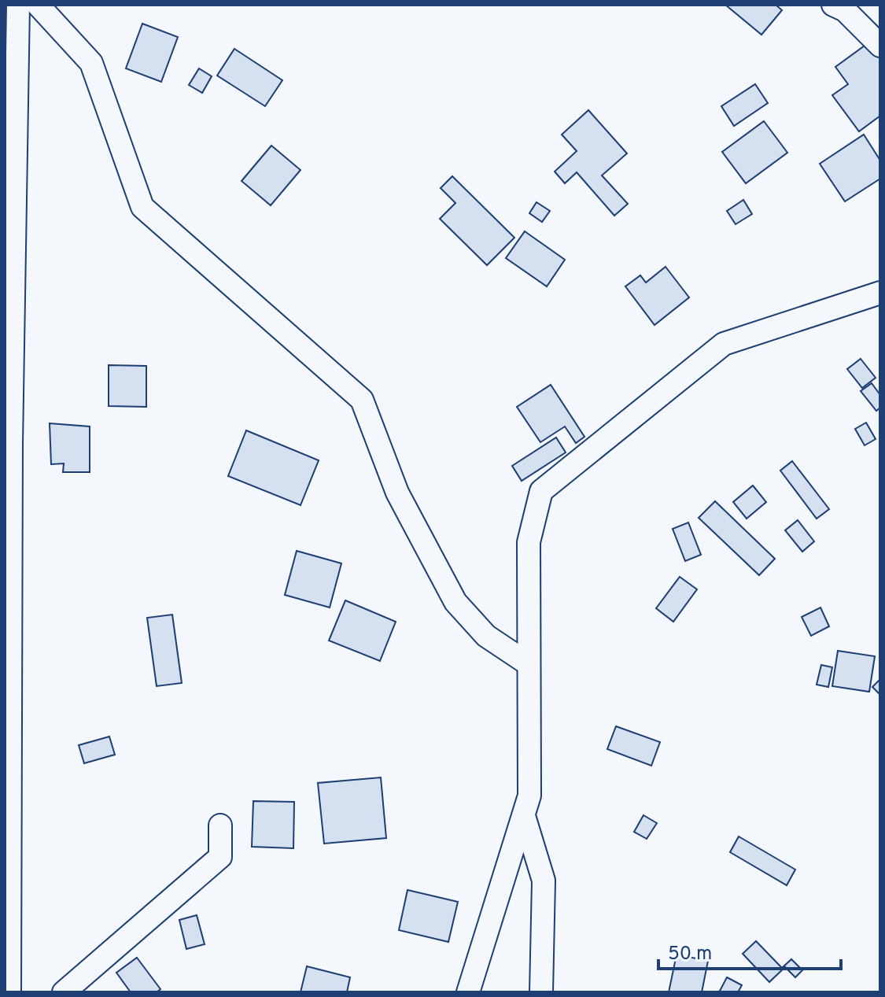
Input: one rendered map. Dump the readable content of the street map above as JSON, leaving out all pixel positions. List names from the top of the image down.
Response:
{
  "scale_bar": "50 m"
}
